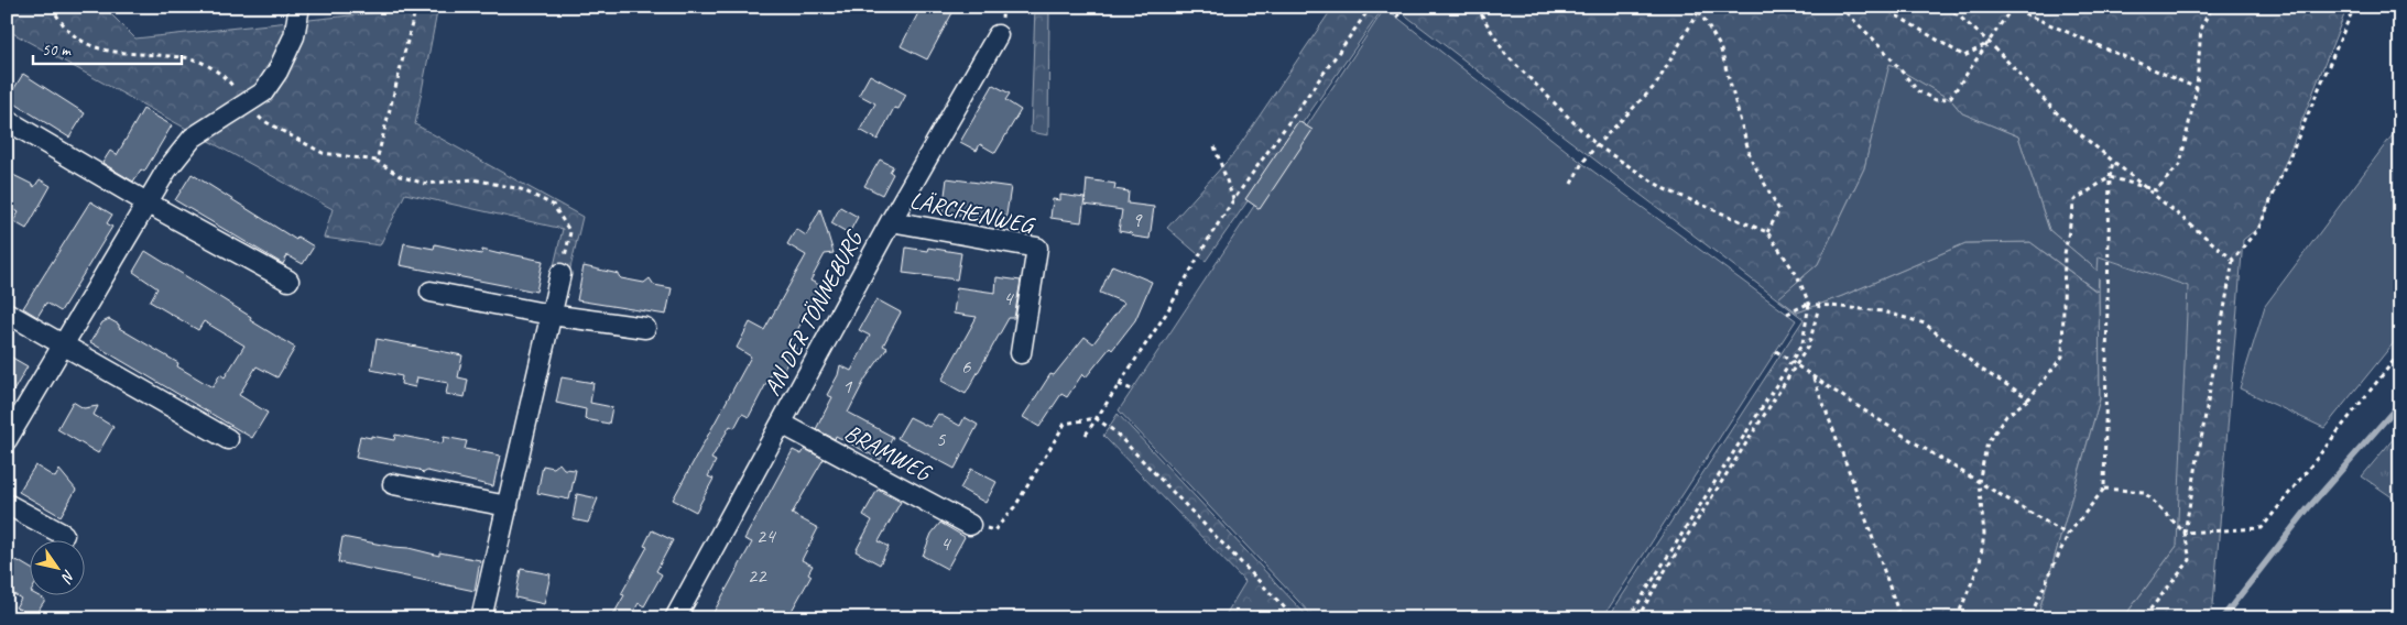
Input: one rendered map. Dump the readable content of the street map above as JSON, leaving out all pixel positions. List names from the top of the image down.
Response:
{
  "streets": {
    "street": ["LÄRCHENWEG", "AN DER TÖNNEBURG", "BRAMWEG"]
  },
  "crossings": [
    ["LÄRCHENWEG", "AN DER TÖNNEBURG"],
    ["AN DER TÖNNEBURG", "BRAMWEG"]
  ],
  "house_numbers": [
    "9",
    "4",
    "6",
    "1",
    "5",
    "24",
    "4",
    "22"
  ],
  "scale_bar": "50 m",
  "north": "bottom right"
}
